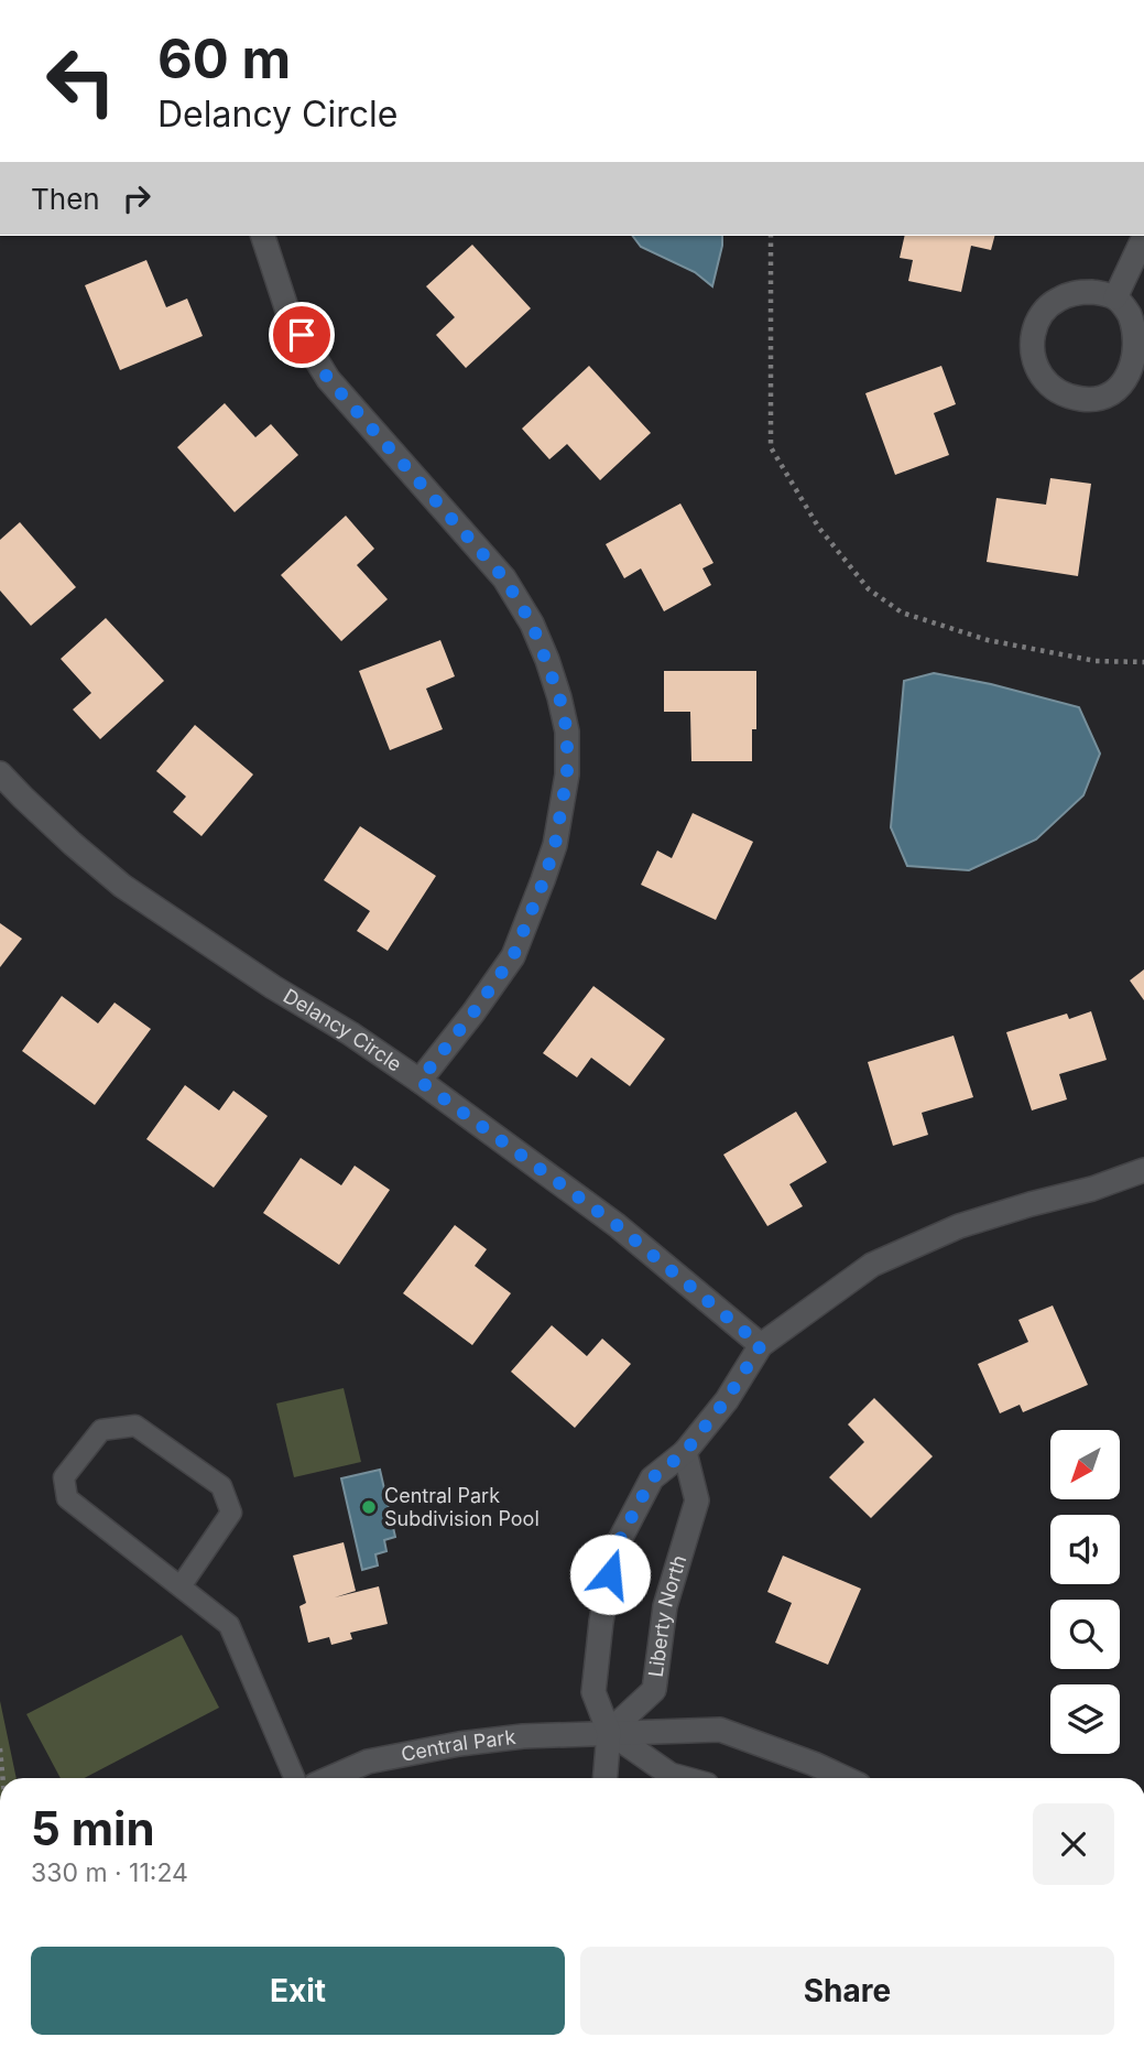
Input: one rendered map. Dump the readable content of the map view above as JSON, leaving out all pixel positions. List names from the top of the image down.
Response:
{
  "streets": {
    "street": ["Delancy Circle", "Liberty North", "Central Park"]
  },
  "crossings": [
    ["Liberty North", "Central Park"]
  ],
  "places": ["Central Park Subdivision Pool"],
  "north": "bottom left",
  "page": {
    "turn": ["60 m", "Delancy Circle"],
    "then": "Then",
    "heading": ["5 min", "330 m · 11:24"],
    "buttons": ["Exit", "Share"]
  }
}
